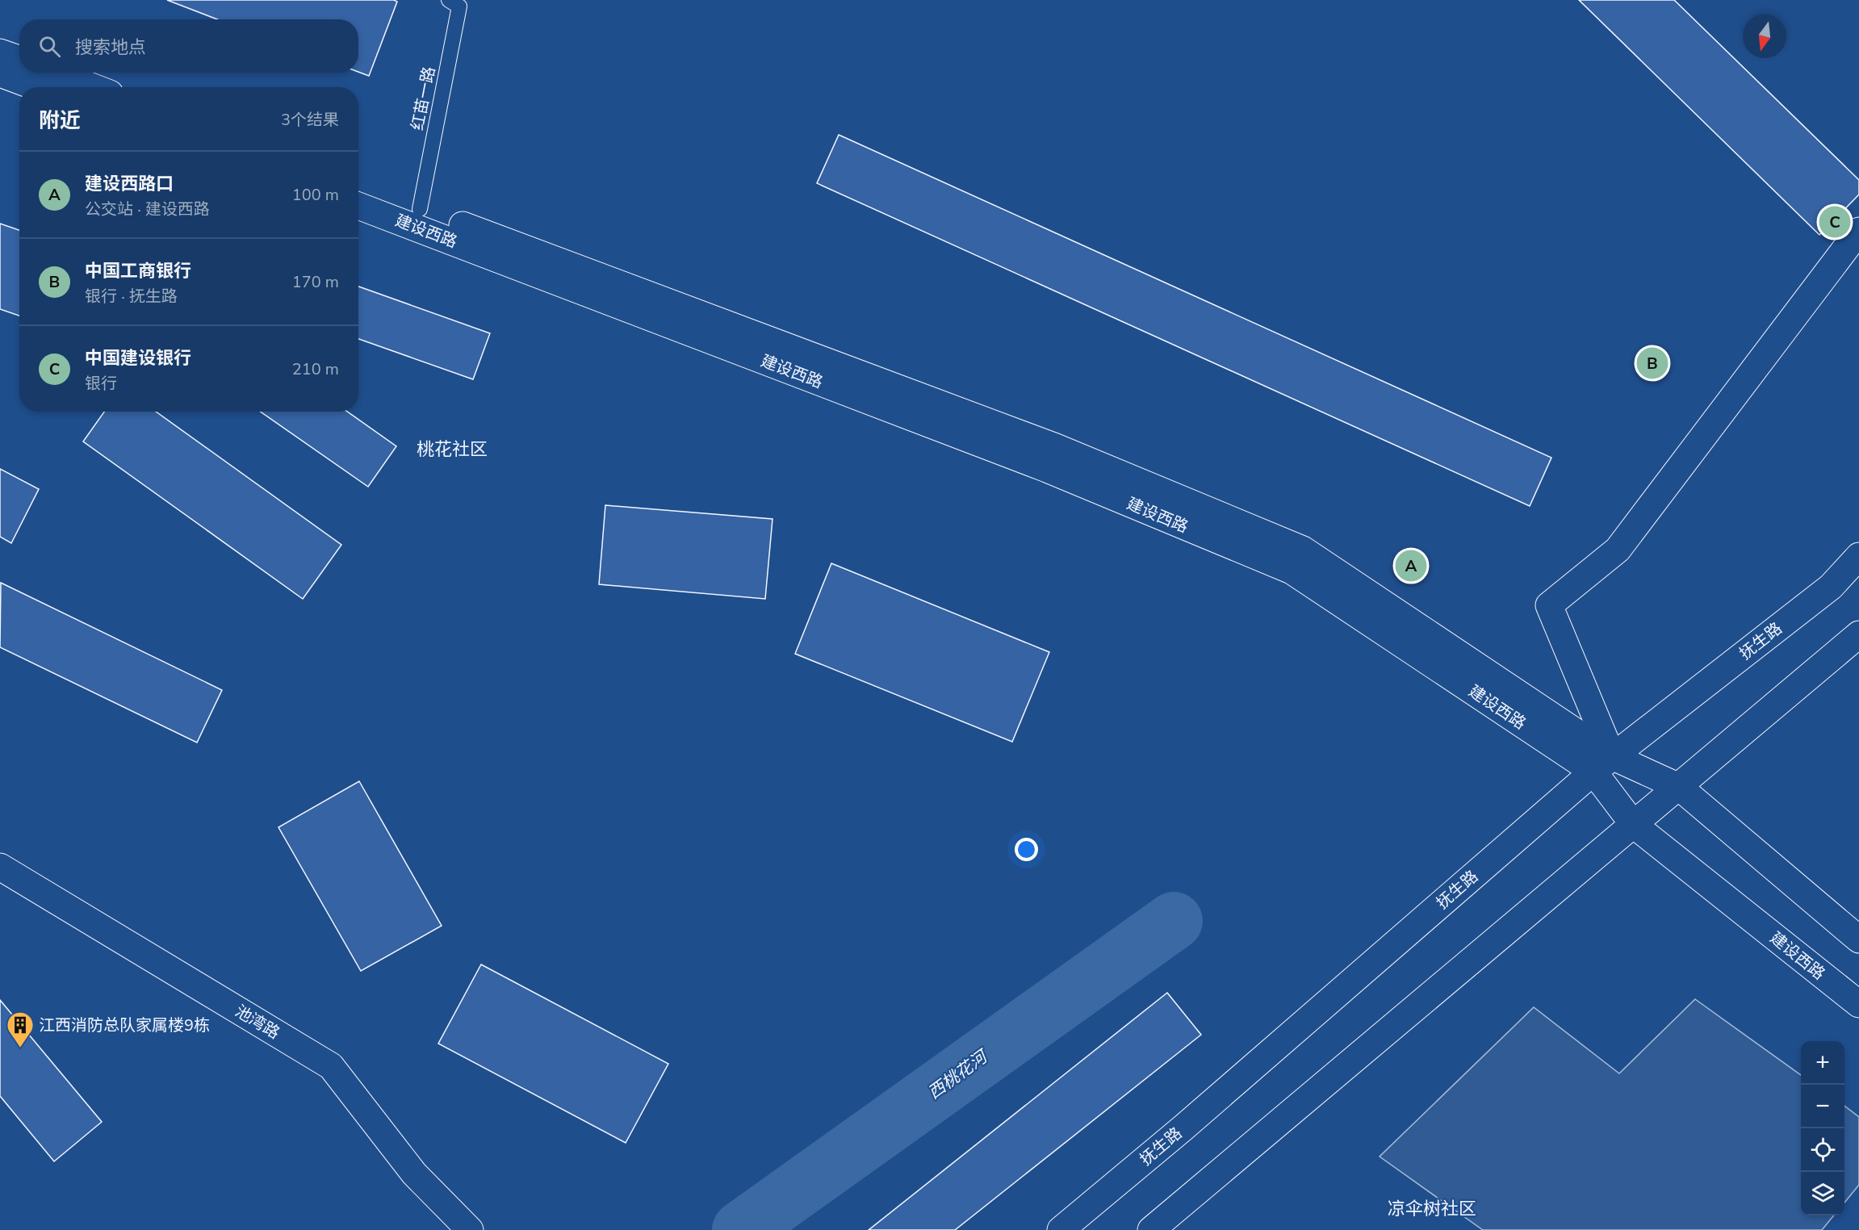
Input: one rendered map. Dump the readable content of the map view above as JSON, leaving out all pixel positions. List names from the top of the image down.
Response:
{
  "streets": {
    "main road": ["建设西路", "抚生路", "池湾路"],
    "lane": ["红苗一路"]
  },
  "crossings": [
    ["红苗一路", "建设西路"],
    ["建设西路", "抚生路"]
  ],
  "districts": ["桃花社区", "凉伞树社区"],
  "water": ["西桃花河"],
  "places": {
    "building": ["江西消防总队家属楼9栋"]
  },
  "north": "bottom",
  "page": {
    "search": "搜索地点",
    "heading": ["附近", "3个结果"],
    "list": [
      {
        "mark": "A",
        "name": "建设西路口",
        "note": "公交站 · 建设西路",
        "value": "100 m"
      },
      {
        "mark": "B",
        "name": "中国工商银行",
        "note": "银行 · 抚生路",
        "value": "170 m"
      },
      {
        "mark": "C",
        "name": "中国建设银行",
        "note": "银行",
        "value": "210 m"
      }
    ],
    "pins": ["C", "B", "A"],
    "map_buttons": ["+", "−"]
  }
}
